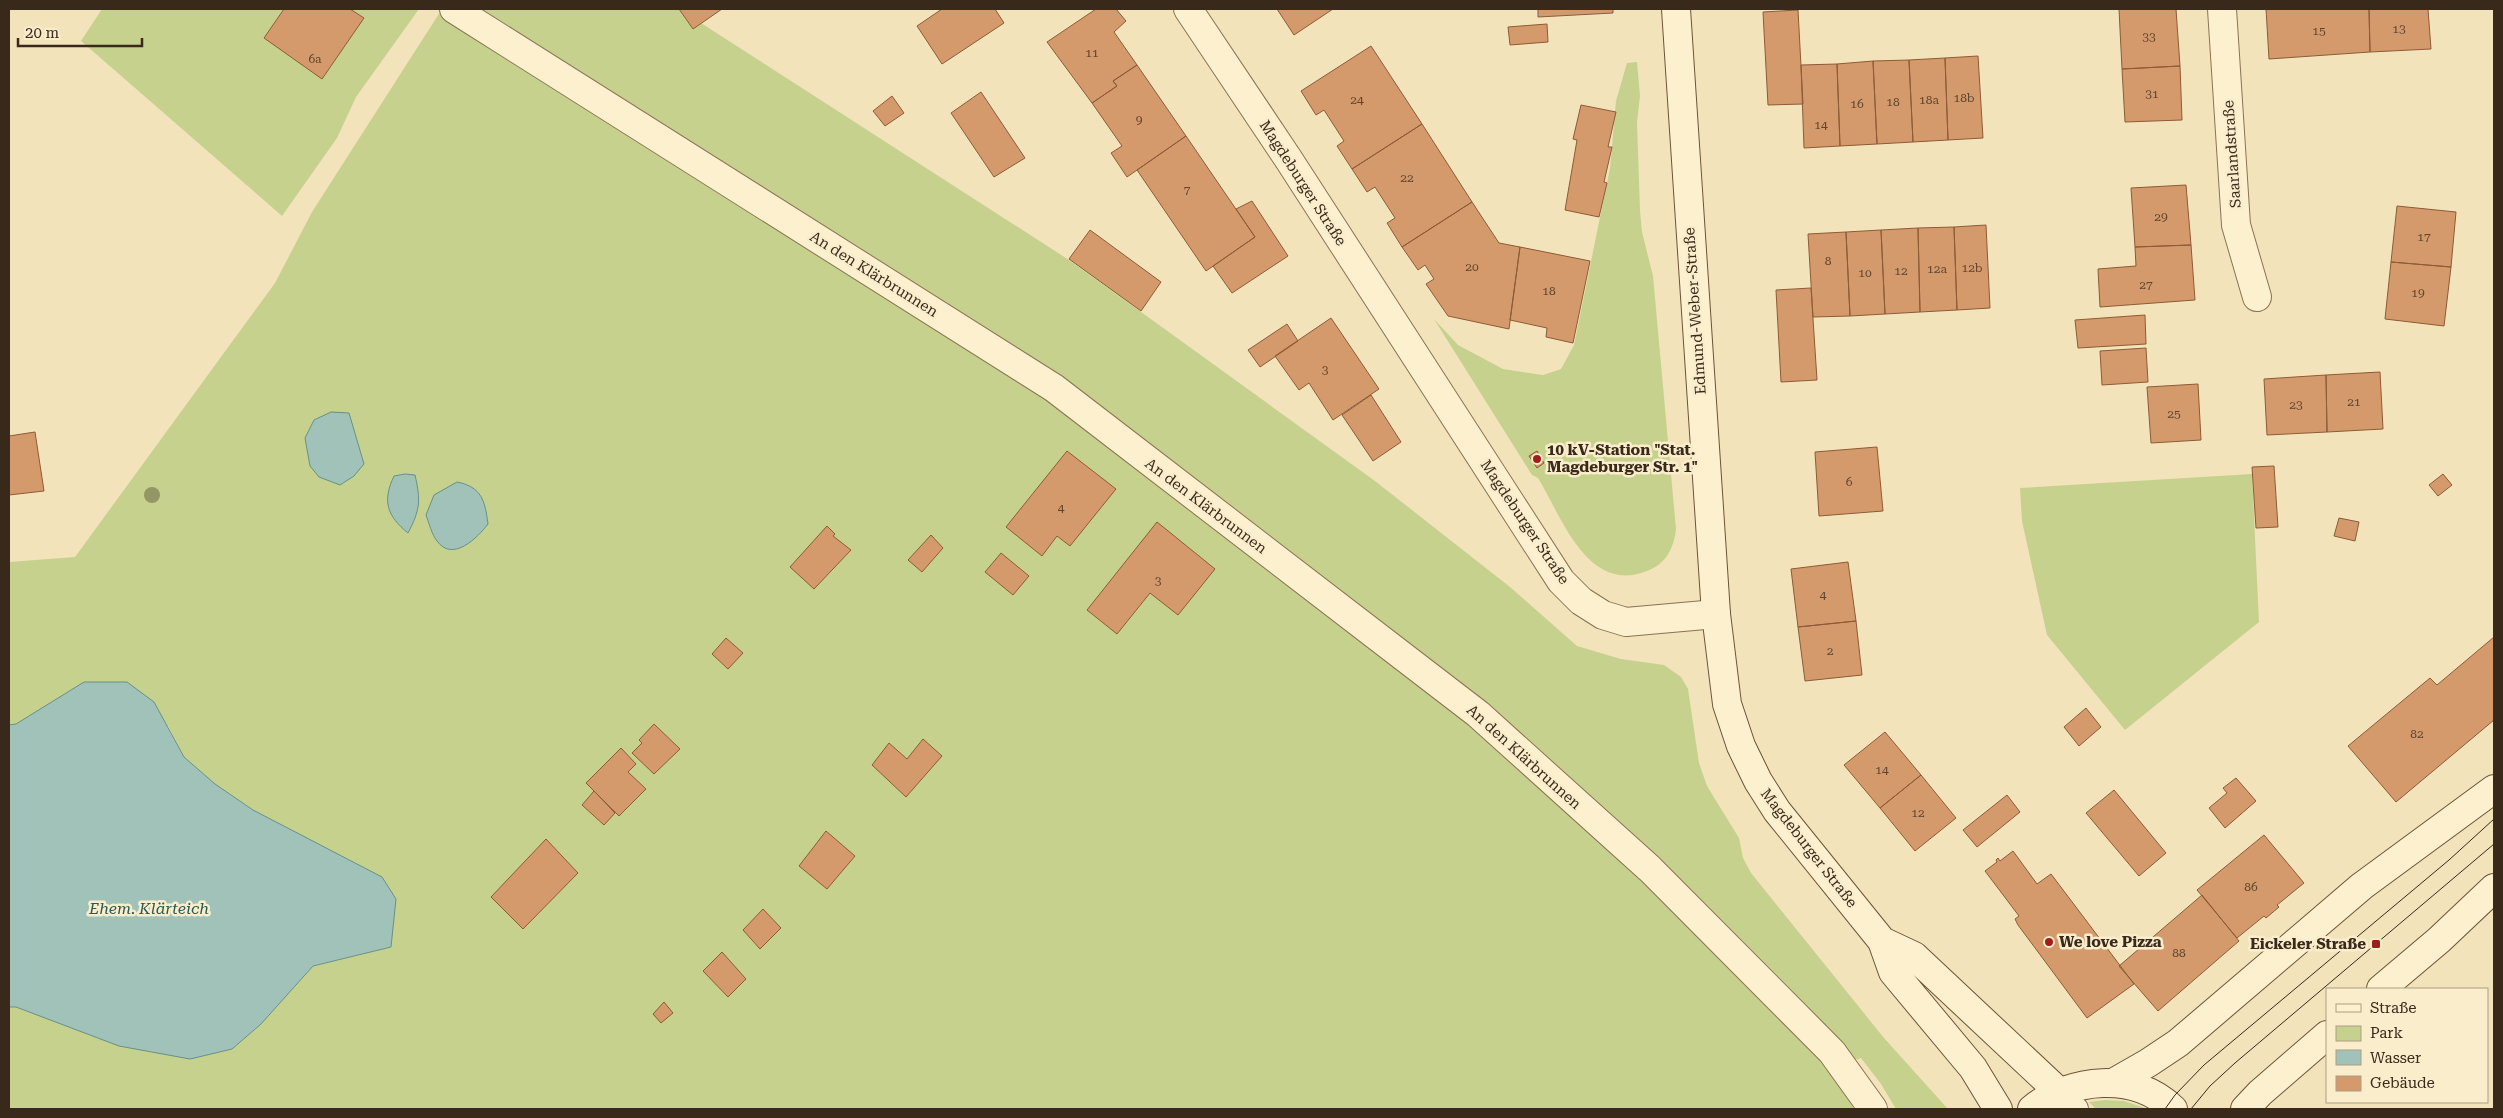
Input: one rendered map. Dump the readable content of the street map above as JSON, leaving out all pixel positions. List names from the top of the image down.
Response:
{
  "streets": {
    "street": [
      "Saarlandstraße",
      "Magdeburger Straße",
      "An den Klärbrunnen",
      "Edmund-Weber-Straße"
    ]
  },
  "crossings": [
    ["Magdeburger Straße", "Edmund-Weber-Straße"]
  ],
  "water": ["Ehem. Klärteich"],
  "places": {
    "other": ["10 kV-Station \"Stat. Magdeburger Str. 1\"", "We love Pizza"],
    "transit": ["Eickeler Straße"]
  },
  "house_numbers": [
    "13",
    "15",
    "33",
    "11",
    "6a",
    "31",
    "18b",
    "24",
    "18a",
    "18",
    "16",
    "9",
    "14",
    "22",
    "7",
    "29",
    "17",
    "8",
    "20",
    "12b",
    "12a",
    "12",
    "10",
    "27",
    "18",
    "19",
    "3",
    "21",
    "23",
    "25",
    "6",
    "4",
    "3",
    "4",
    "2",
    "82",
    "14",
    "12",
    "86",
    "88"
  ],
  "legend": [
    "Straße",
    "Park",
    "Wasser",
    "Gebäude"
  ],
  "scale_bar": "20 m"
}
